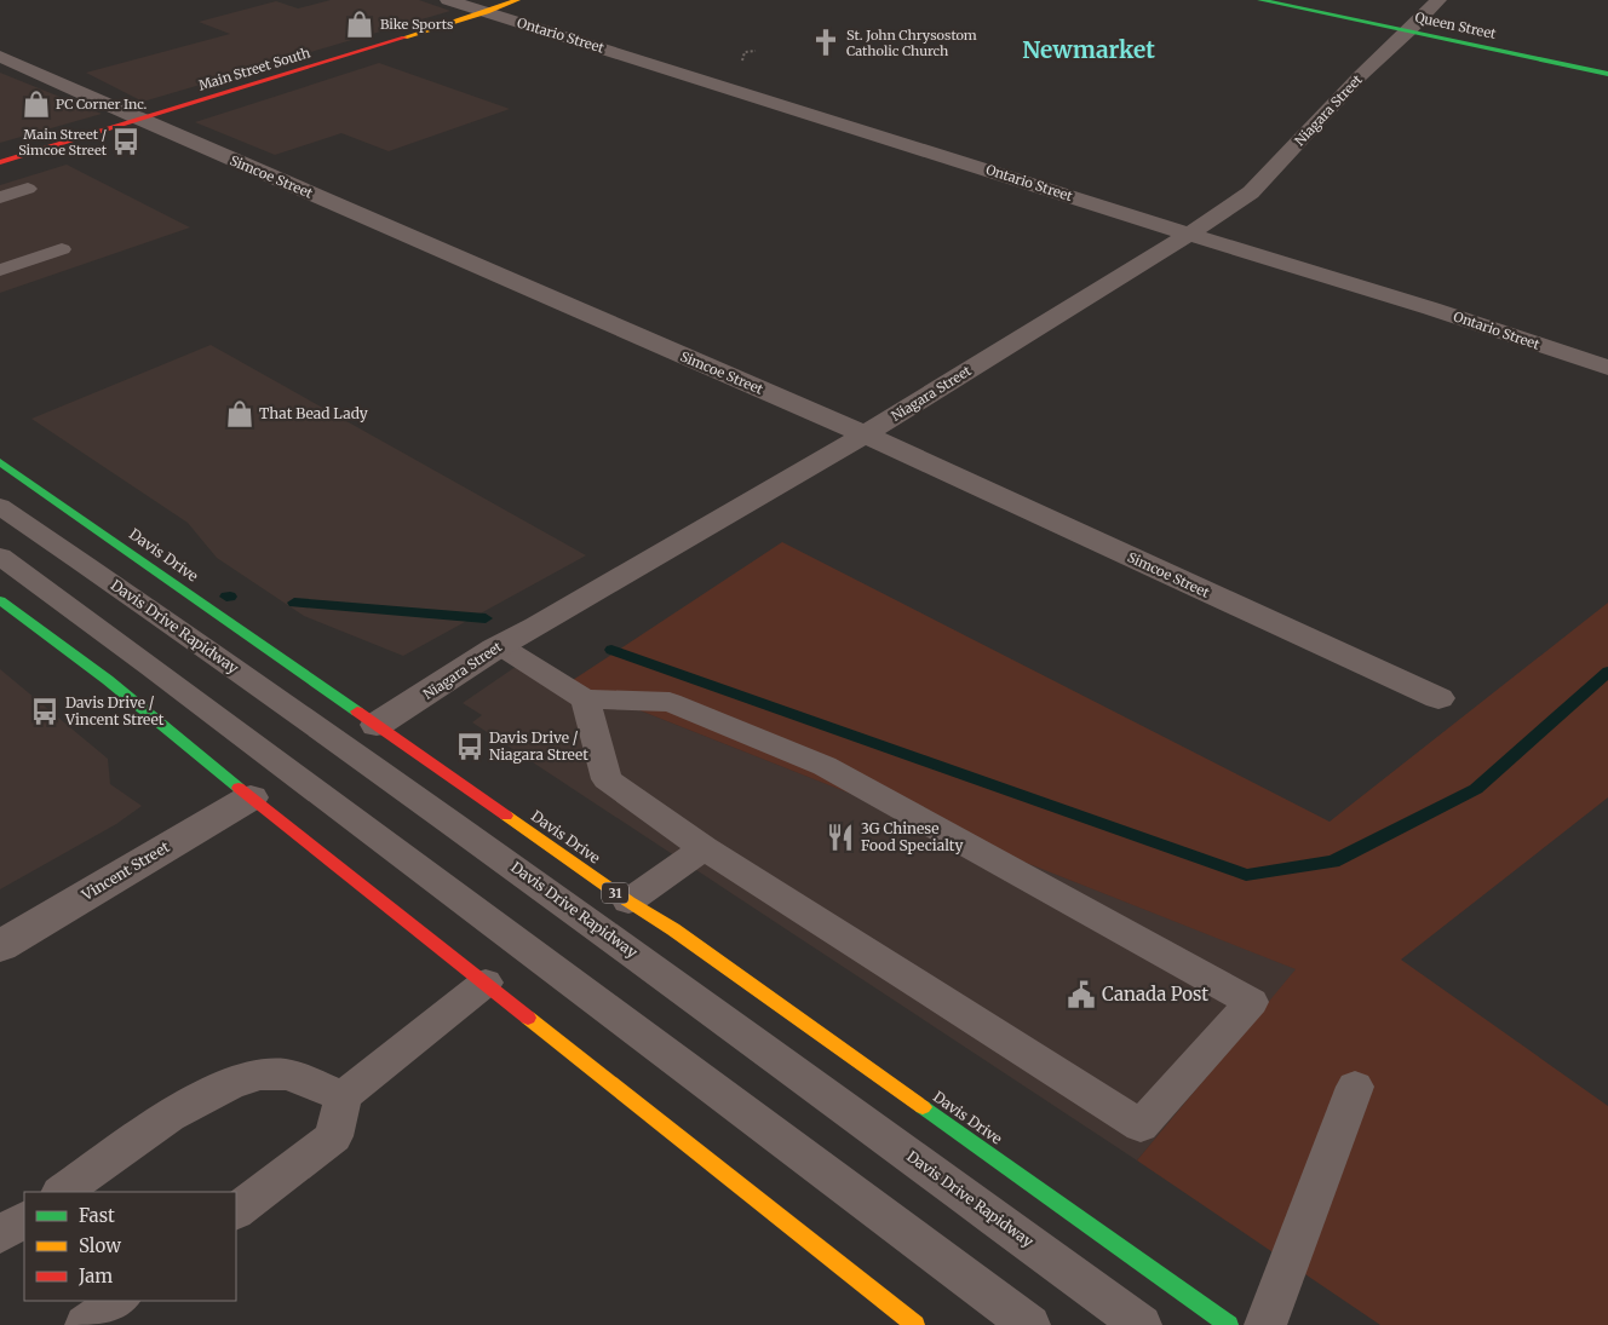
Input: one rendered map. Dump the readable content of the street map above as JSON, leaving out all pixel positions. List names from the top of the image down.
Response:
{
  "streets": {
    "main road": [
      "Queen Street",
      "Main Street South",
      "Davis Drive",
      "31"
    ],
    "street": [
      "Ontario Street",
      "Niagara Street",
      "Simcoe Street",
      "Vincent Street"
    ],
    "lane": ["Davis Drive Rapidway"]
  },
  "crossings": [
    ["Queen Street", "Niagara Street"],
    ["Ontario Street", "Main Street South"],
    ["Ontario Street", "Niagara Street"],
    ["Main Street South", "Simcoe Street"],
    ["Niagara Street", "Simcoe Street"],
    ["Niagara Street", "Davis Drive"]
  ],
  "districts": ["Newmarket"],
  "places": {
    "shop": ["Bike Sports", "PC Corner Inc.", "That Bead Lady"],
    "church": ["St. John Chrysostom Catholic Church"],
    "bus stop": ["Main Street / Simcoe Street", "Davis Drive / Vincent Street", "Davis Drive / Niagara Street"],
    "restaurant": ["3G Chinese Food Specialty"],
    "public building": ["Canada Post"]
  },
  "legend": ["Fast", "Slow", "Jam"]
}
